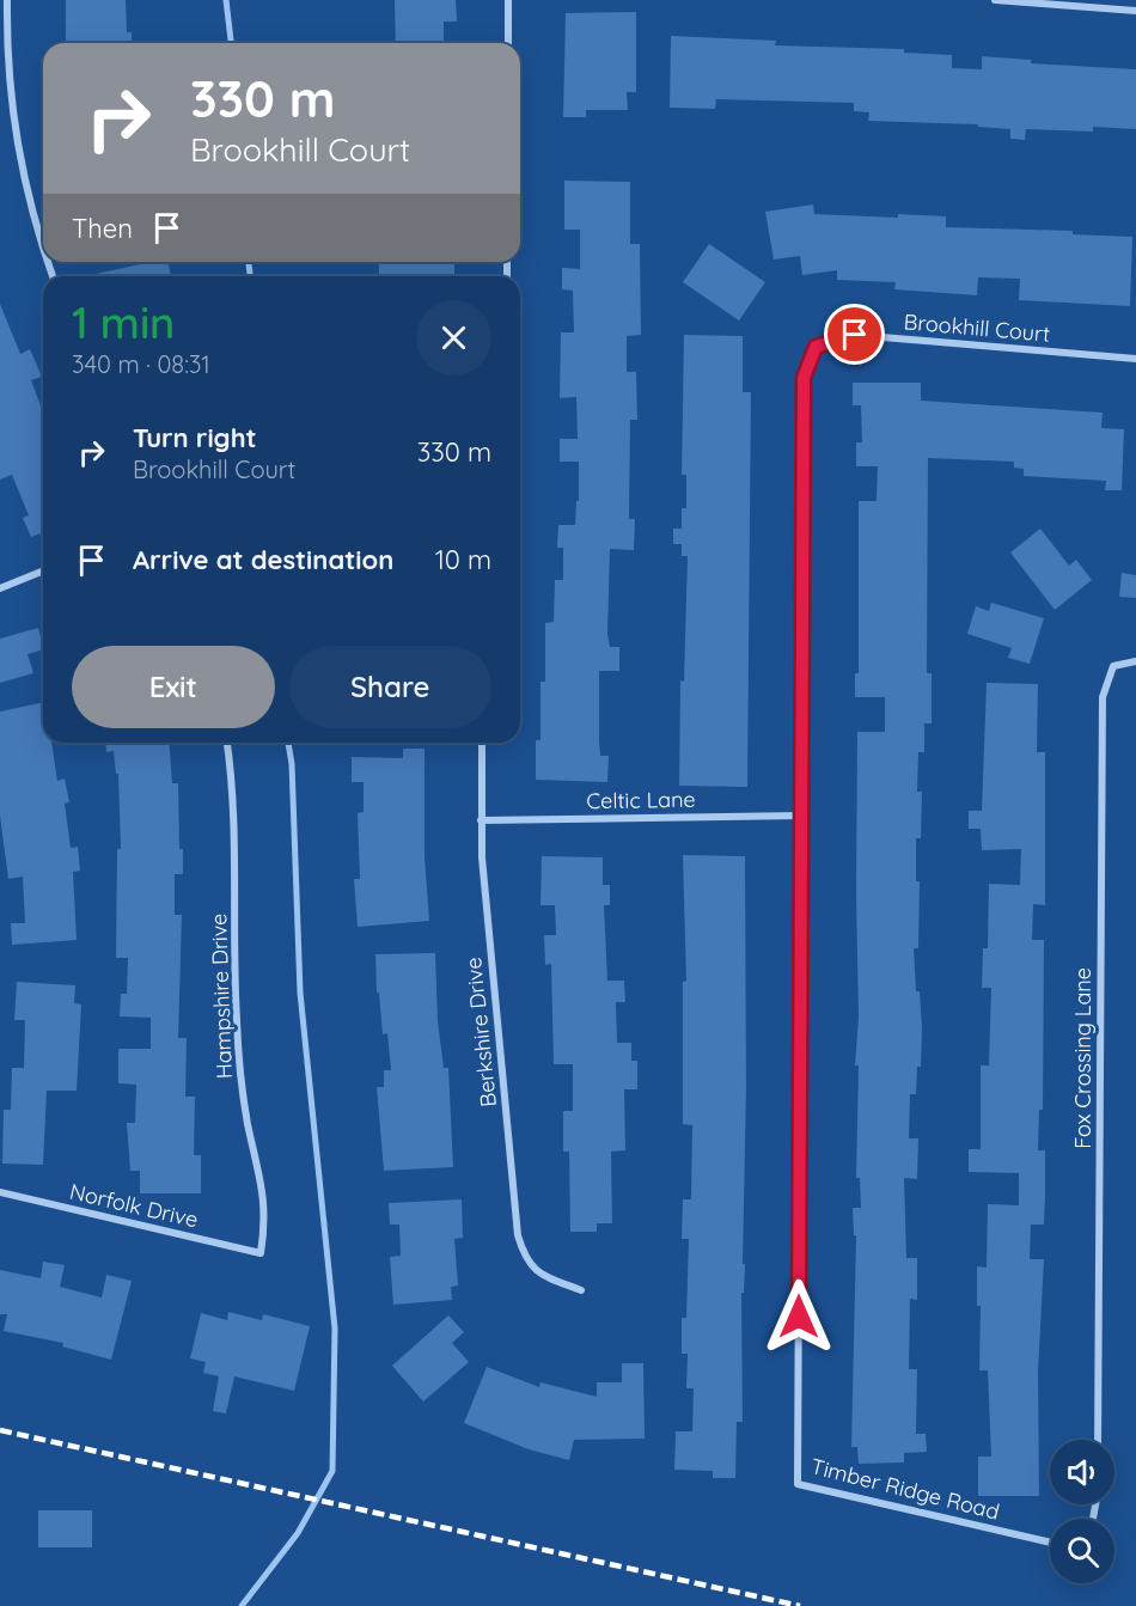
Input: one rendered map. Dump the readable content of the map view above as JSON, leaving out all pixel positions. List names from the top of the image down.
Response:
{
  "streets": {
    "street": [
      "Brookhill Court",
      "Celtic Lane",
      "Hampshire Drive",
      "Berkshire Drive",
      "Fox Crossing Lane",
      "Norfolk Drive",
      "Timber Ridge Road"
    ]
  },
  "crossings": [
    ["Brookhill Court", "Timber Ridge Road"],
    ["Celtic Lane", "Berkshire Drive"],
    ["Celtic Lane", "Timber Ridge Road"],
    ["Hampshire Drive", "Norfolk Drive"]
  ],
  "page": {
    "turn": ["330 m", "Brookhill Court"],
    "then": "Then",
    "heading": ["1 min", "340 m · 08:31"],
    "list": [
      {
        "name": "Turn right",
        "note": "Brookhill Court",
        "value": "330 m"
      },
      {
        "name": "Arrive at destination",
        "value": "10 m"
      }
    ],
    "buttons": ["Exit", "Share"]
  }
}
